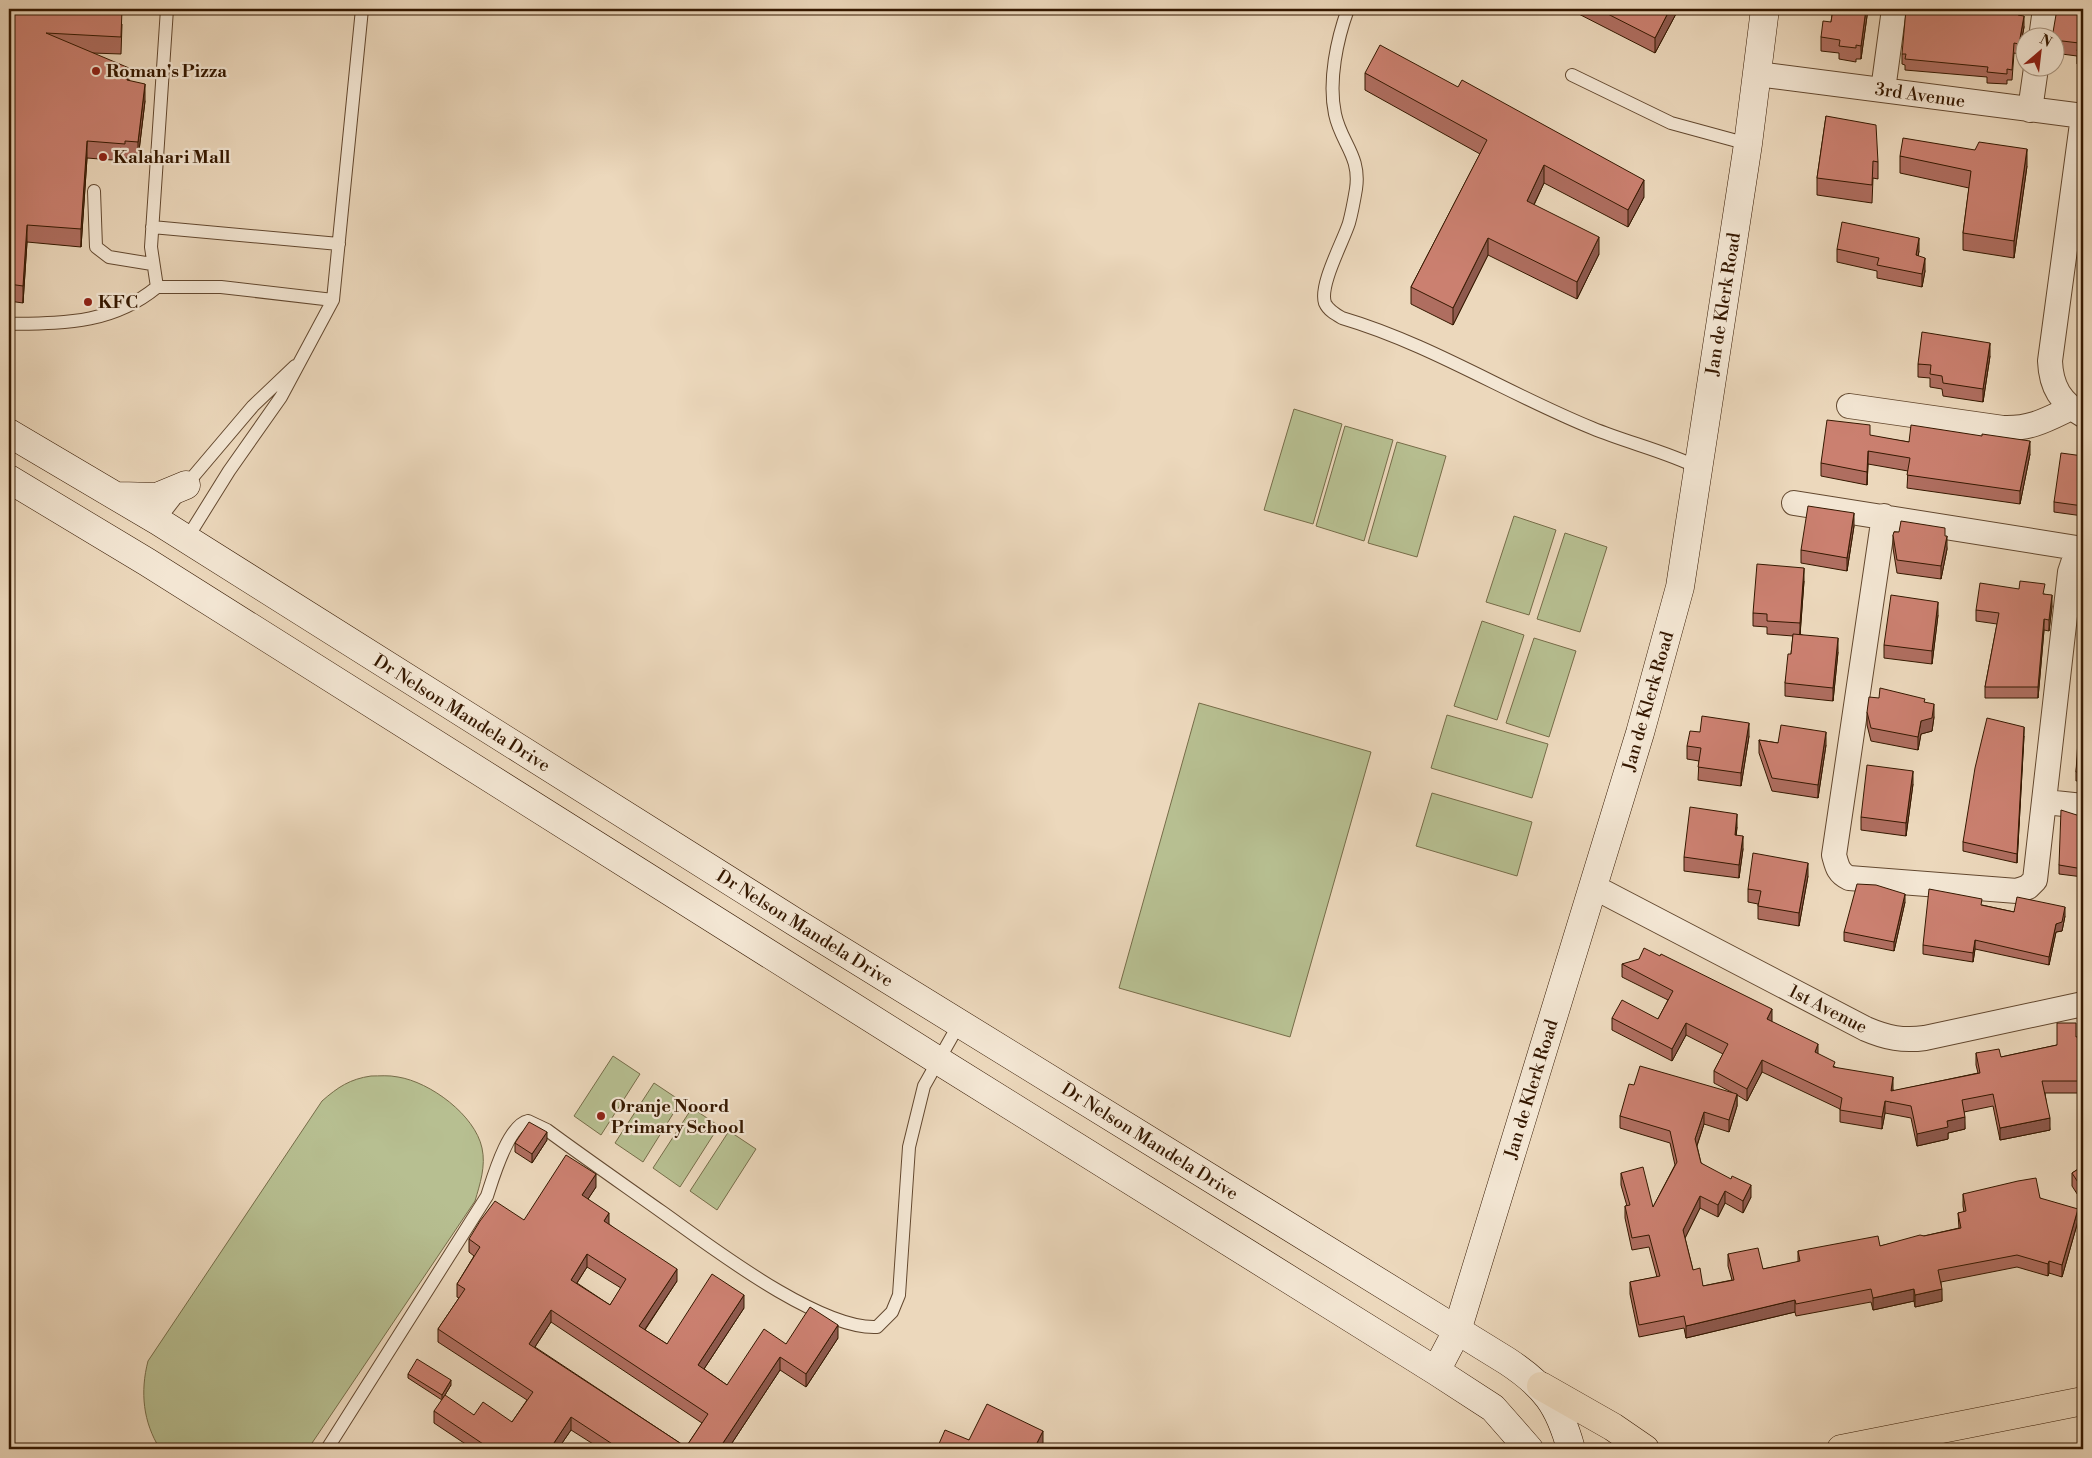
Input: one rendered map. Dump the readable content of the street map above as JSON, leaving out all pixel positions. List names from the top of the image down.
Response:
{
  "streets": {
    "street": [
      "3rd Avenue",
      "Jan de Klerk Road",
      "Dr Nelson Mandela Drive",
      "1st Avenue"
    ]
  },
  "crossings": [
    ["3rd Avenue", "Jan de Klerk Road"],
    ["Jan de Klerk Road", "Dr Nelson Mandela Drive"],
    ["Jan de Klerk Road", "1st Avenue"]
  ],
  "places": [
    "Roman's Pizza",
    "Kalahari Mall",
    "KFC",
    "Oranje Noord Primary School"
  ],
  "north": "top right"
}
